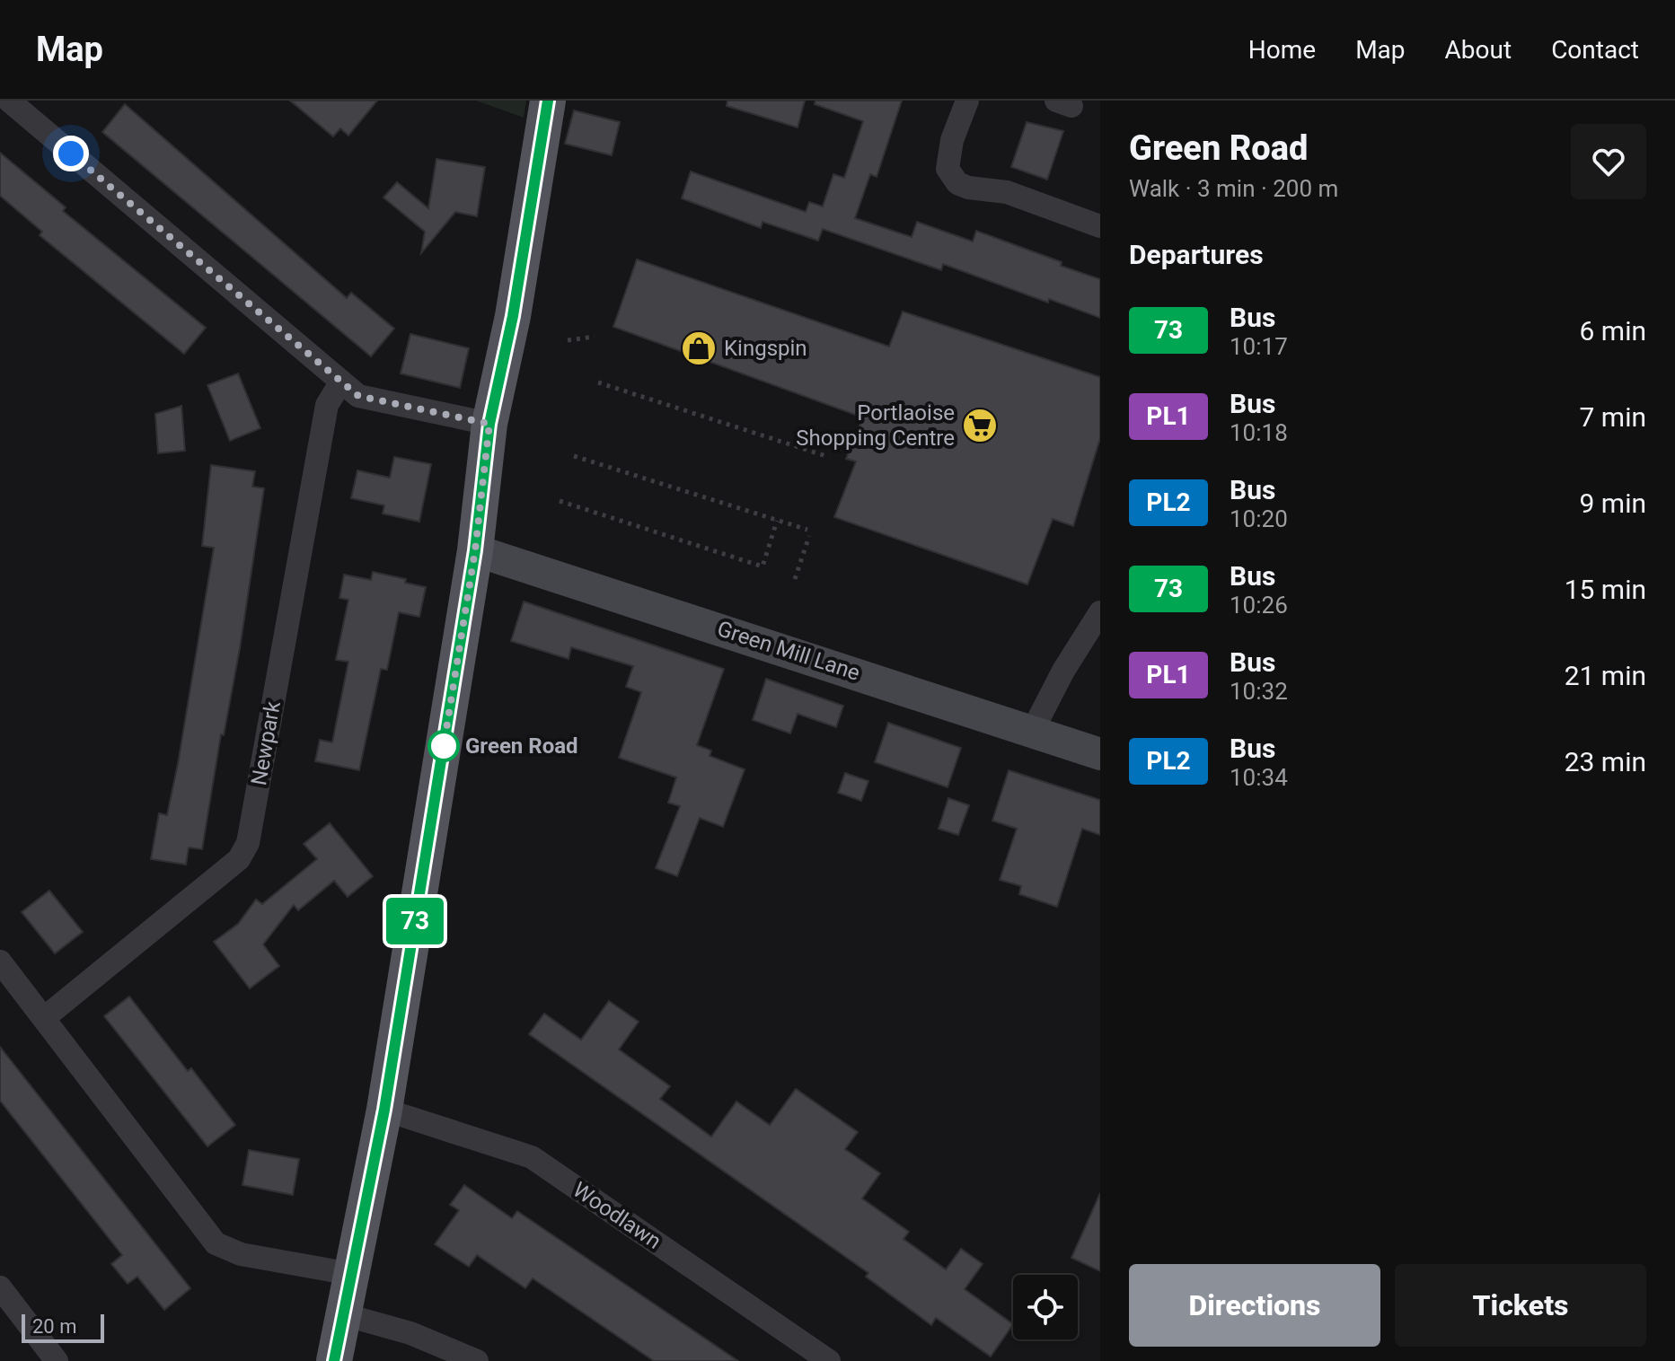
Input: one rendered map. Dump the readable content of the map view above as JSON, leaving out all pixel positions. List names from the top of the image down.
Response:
{
  "streets": {
    "street": ["Green Mill Lane", "Newpark", "Woodlawn"]
  },
  "places": {
    "shop": ["Kingspin"],
    "supermarket": ["Portlaoise Shopping Centre"],
    "other": ["Green Road"]
  },
  "lines": ["bus line 73"],
  "scale_bar": "20 m",
  "page": {
    "header": "Map",
    "nav": [
      "Home",
      "Map",
      "About",
      "Contact"
    ],
    "on_map": "73",
    "heading": [
      ["Green Road", "Walk · 3 min · 200 m"],
      "Departures"
    ],
    "list": [
      {
        "mark": "73",
        "name": "Bus",
        "note": "10:17",
        "value": "6 min"
      },
      {
        "mark": "PL1",
        "name": "Bus",
        "note": "10:18",
        "value": "7 min"
      },
      {
        "mark": "PL2",
        "name": "Bus",
        "note": "10:20",
        "value": "9 min"
      },
      {
        "mark": "73",
        "name": "Bus",
        "note": "10:26",
        "value": "15 min"
      },
      {
        "mark": "PL1",
        "name": "Bus",
        "note": "10:32",
        "value": "21 min"
      },
      {
        "mark": "PL2",
        "name": "Bus",
        "note": "10:34",
        "value": "23 min"
      }
    ],
    "buttons": ["Directions", "Tickets"],
    "scale": "20 m"
  }
}
